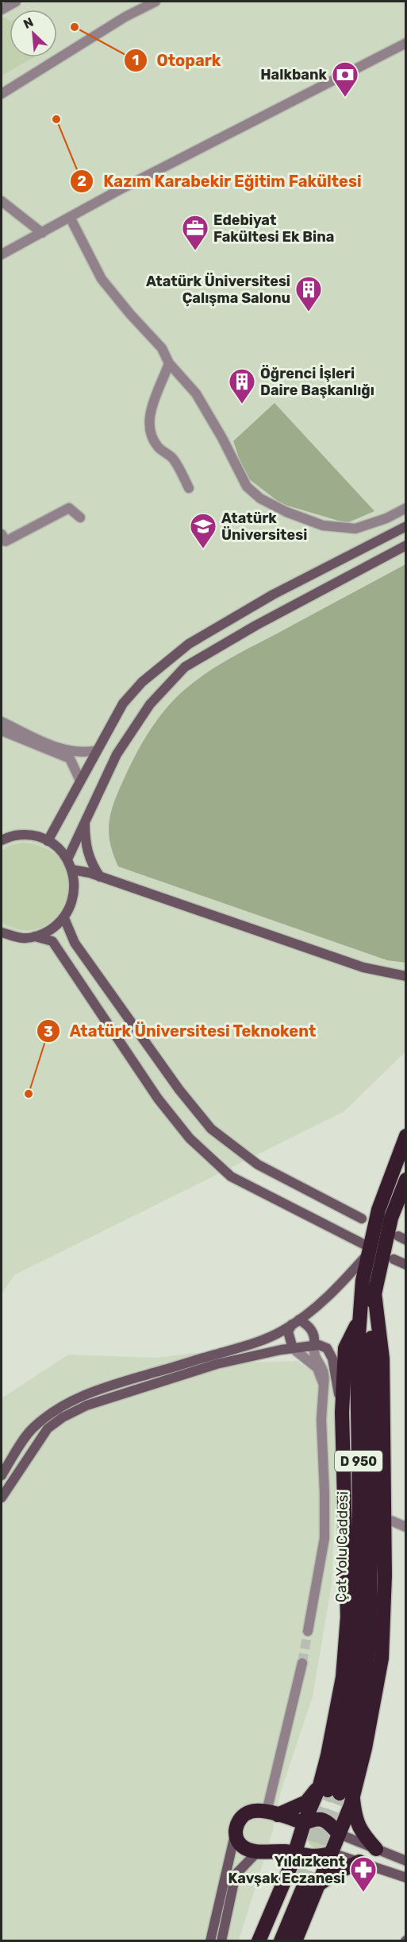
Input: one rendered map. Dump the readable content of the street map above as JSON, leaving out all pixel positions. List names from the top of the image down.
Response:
{
  "streets": {
    "highway": ["D 950", "Çat Yolu Caddesi"]
  },
  "places": {
    "other": ["Otopark", "Kazım Karabekir Eğitim Fakültesi", "Atatürk Üniversitesi Teknokent"],
    "bank": ["Halkbank"],
    "office": ["Edebiyat Fakültesi Ek Bina"],
    "building": ["Atatürk Üniversitesi Çalışma Salonu", "Öğrenci İşleri Daire Başkanlığı"],
    "school or university": ["Atatürk Üniversitesi"],
    "pharmacy": ["Yıldızkent Kavşak Eczanesi"]
  },
  "north": "top left"
}
